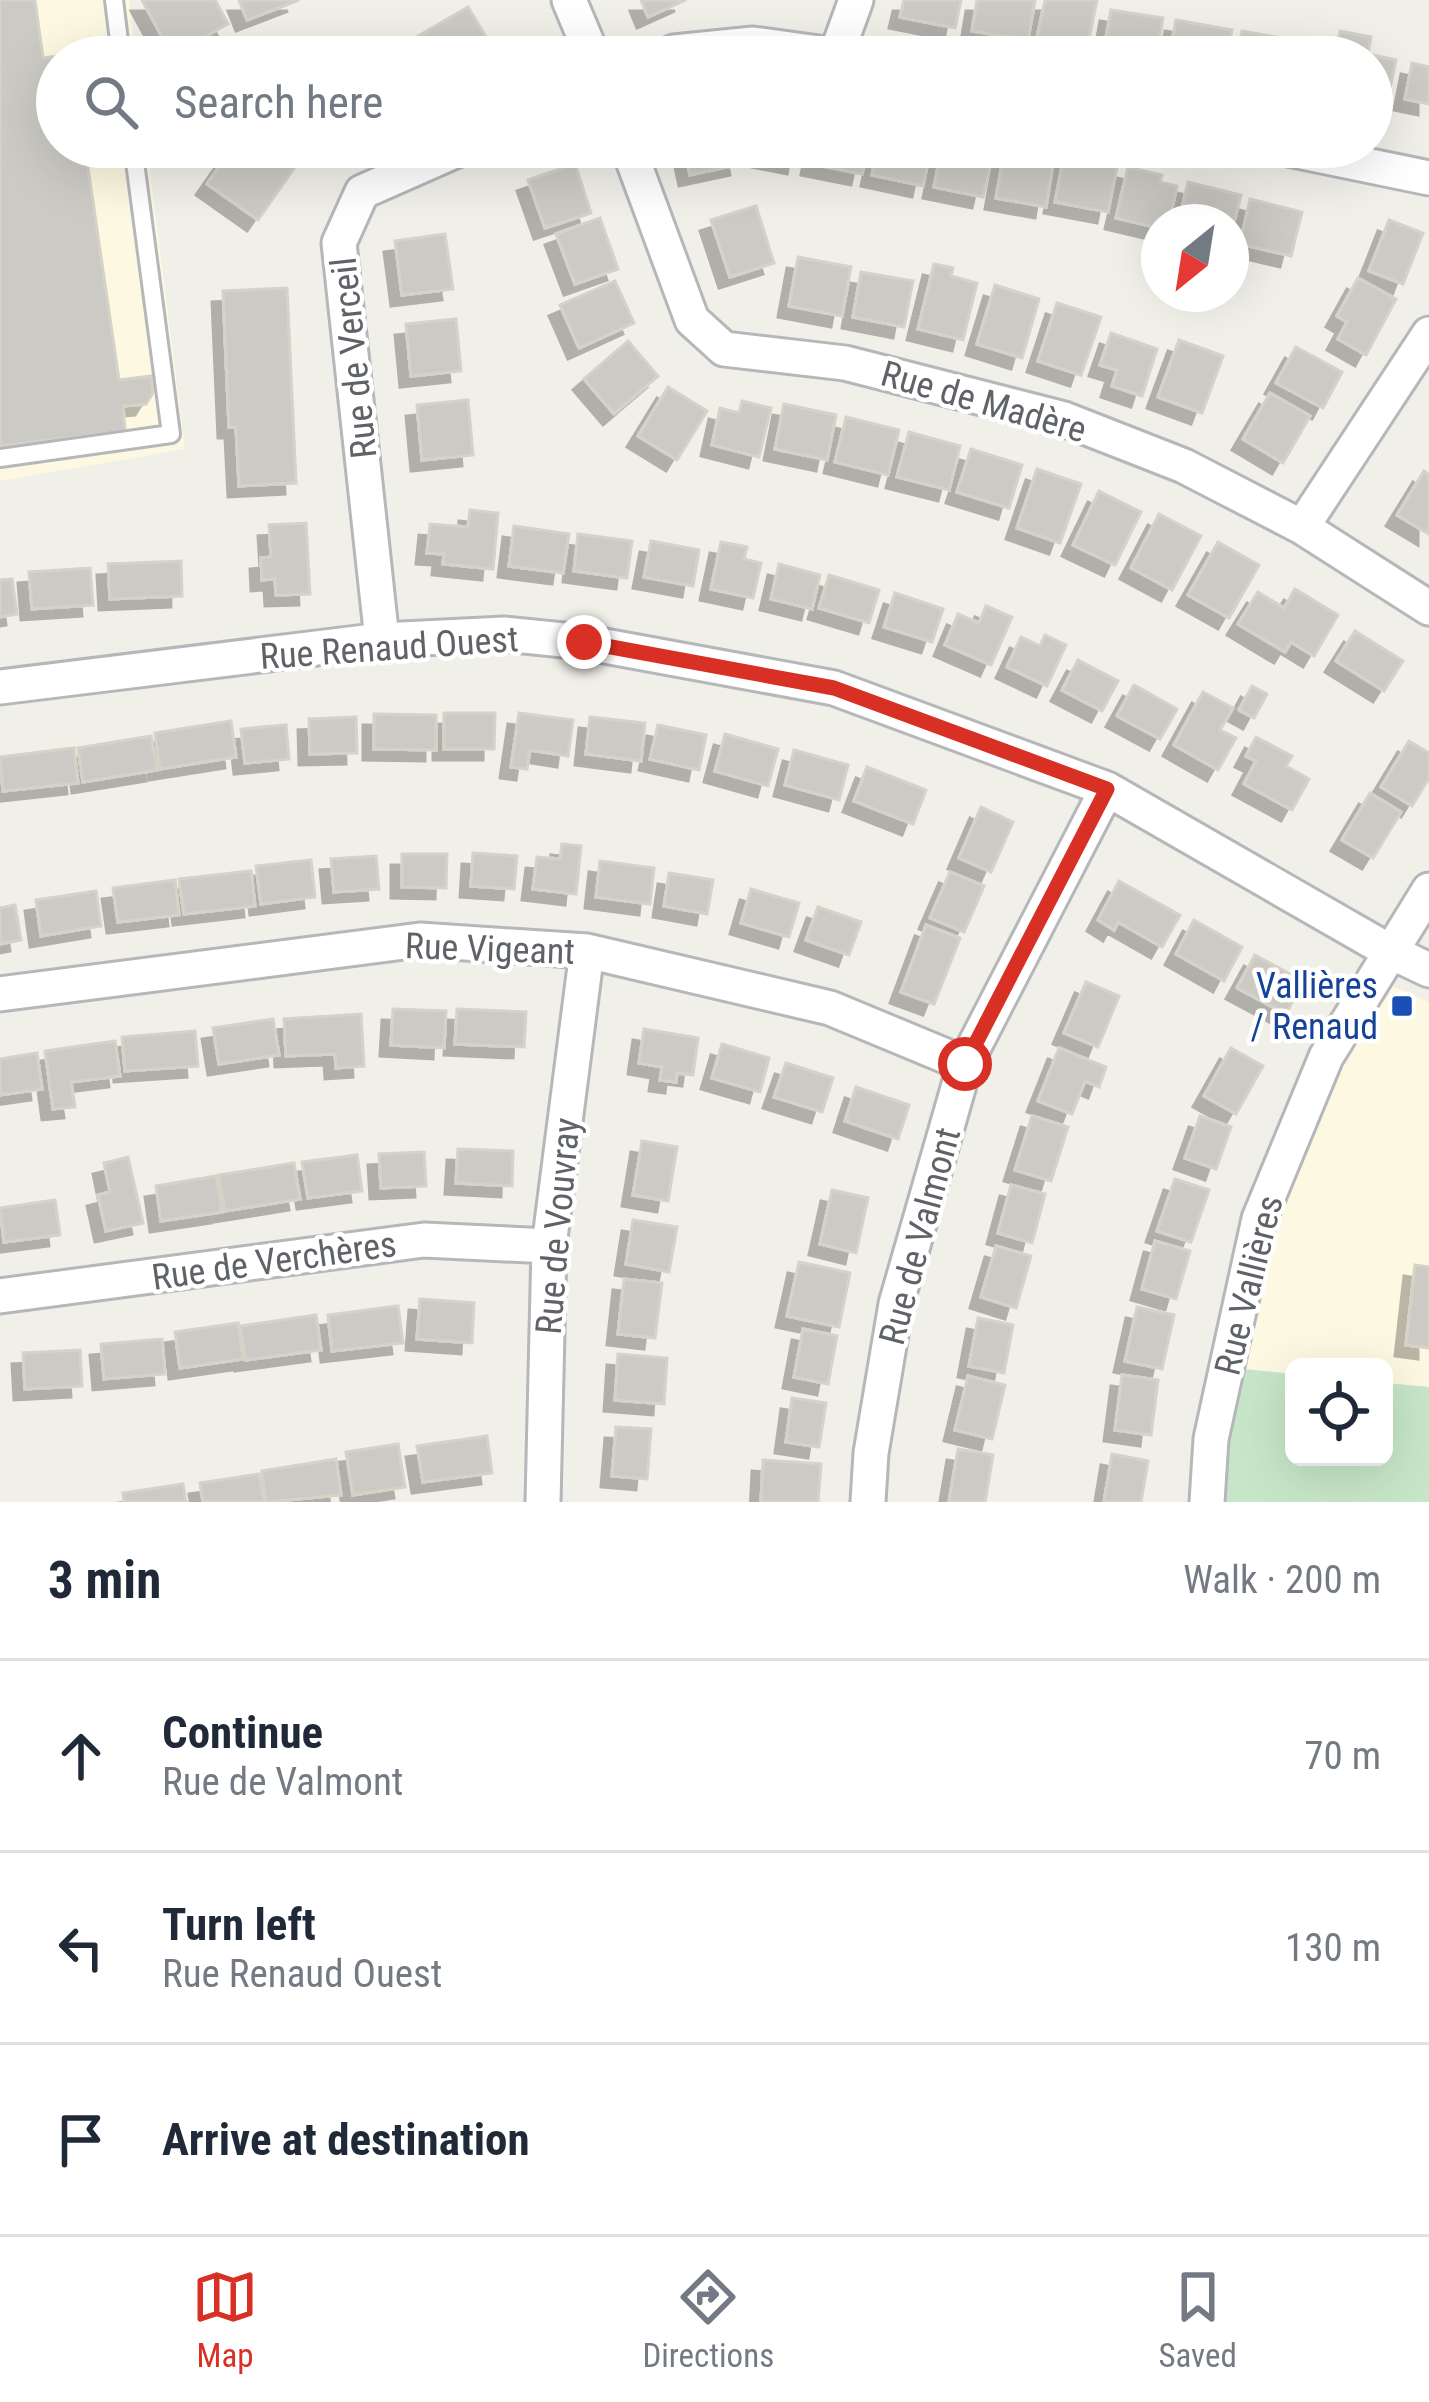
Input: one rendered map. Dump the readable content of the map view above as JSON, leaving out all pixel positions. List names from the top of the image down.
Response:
{
  "streets": {
    "street": [
      "Rue de Verceil",
      "Rue de Madère",
      "Rue Renaud Ouest",
      "Rue Vigeant",
      "Rue de Vouvray",
      "Rue de Valmont",
      "Rue de Verchères",
      "Rue Vallières"
    ]
  },
  "crossings": [
    ["Rue de Verceil", "Rue Renaud Ouest"],
    ["Rue Renaud Ouest", "Rue de Valmont"],
    ["Rue Renaud Ouest", "Rue Vallières"],
    ["Rue Vigeant", "Rue de Vouvray"],
    ["Rue Vigeant", "Rue de Valmont"],
    ["Rue de Vouvray", "Rue de Verchères"]
  ],
  "places": {
    "transit": ["Vallières / Renaud"]
  },
  "north": "bottom left",
  "page": {
    "search": "Search here",
    "heading": ["3 min", "Walk · 200 m"],
    "list": [
      ["Continue", "Rue de Valmont", "70 m"],
      ["Turn left", "Rue Renaud Ouest", "130 m"],
      "Arrive at destination"
    ],
    "nav": ["Map", "Directions", "Saved"]
  }
}
